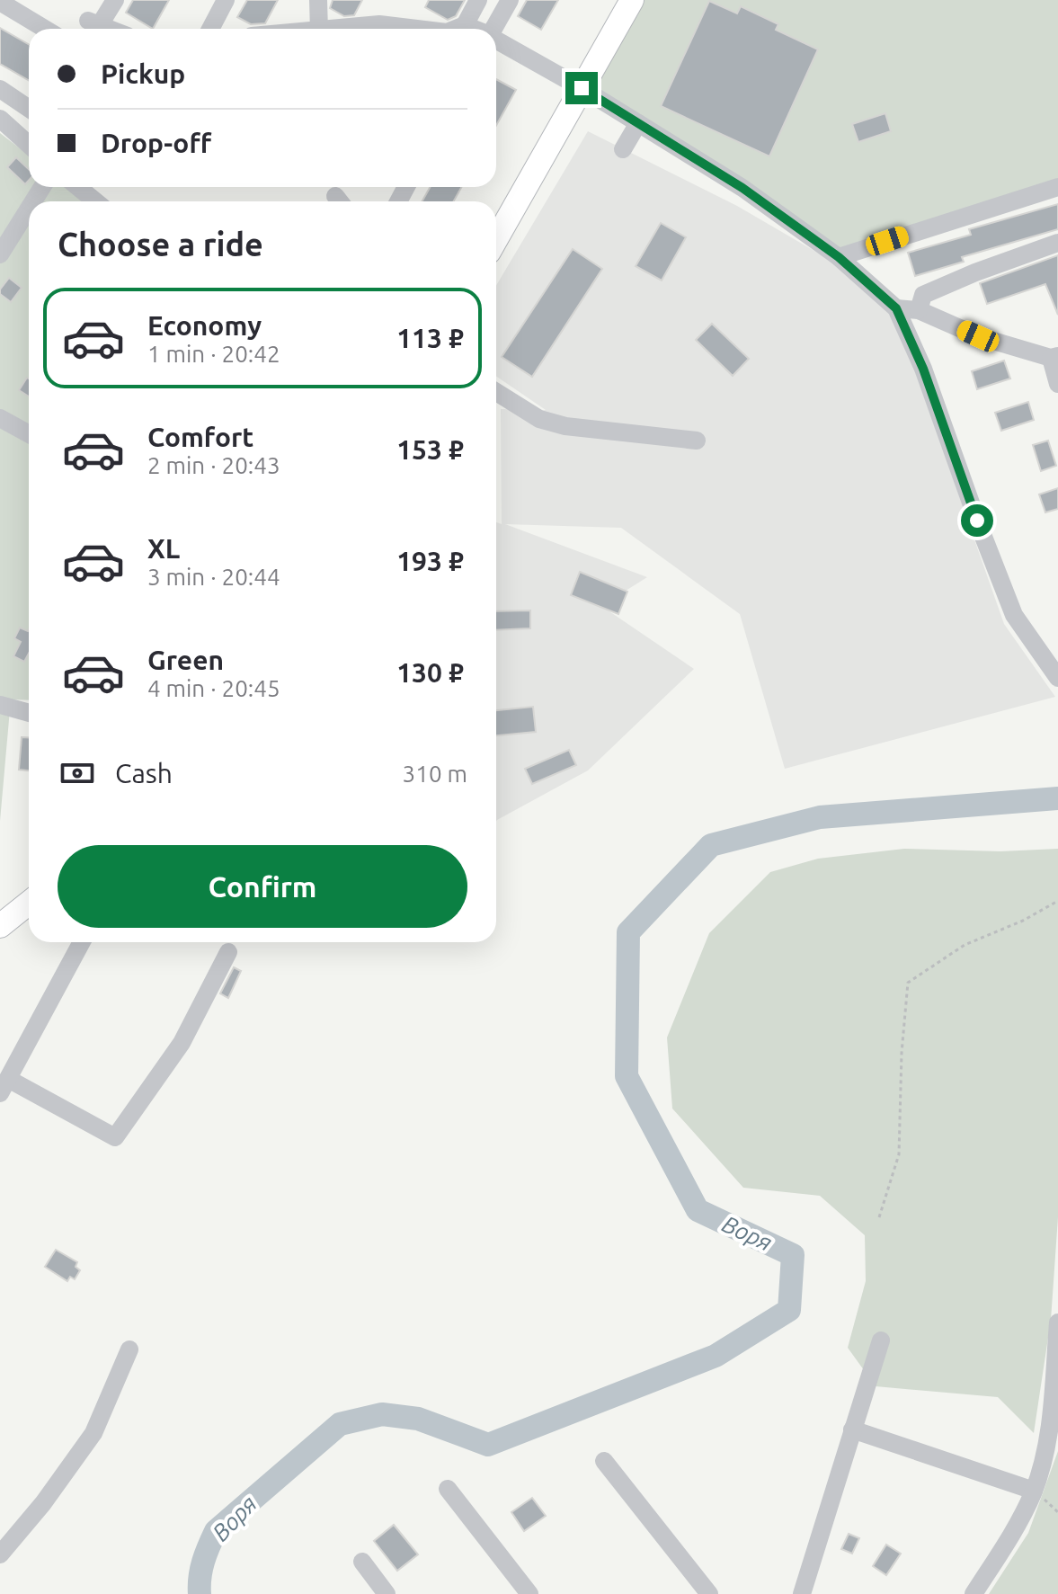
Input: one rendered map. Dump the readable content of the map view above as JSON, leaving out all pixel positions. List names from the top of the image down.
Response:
{
  "water": ["Воря"],
  "page": {
    "banner": ["Pickup", "Drop-off"],
    "heading": "Choose a ride",
    "list": [
      {
        "name": "Economy",
        "note": "1 min · 20:42",
        "value": "113 ₽"
      },
      {
        "name": "Comfort",
        "note": "2 min · 20:43",
        "value": "153 ₽"
      },
      {
        "name": "XL",
        "note": "3 min · 20:44",
        "value": "193 ₽"
      },
      {
        "name": "Green",
        "note": "4 min · 20:45",
        "value": "130 ₽"
      }
    ],
    "pay": ["Cash", "310 m"],
    "buttons": "Confirm"
  }
}
